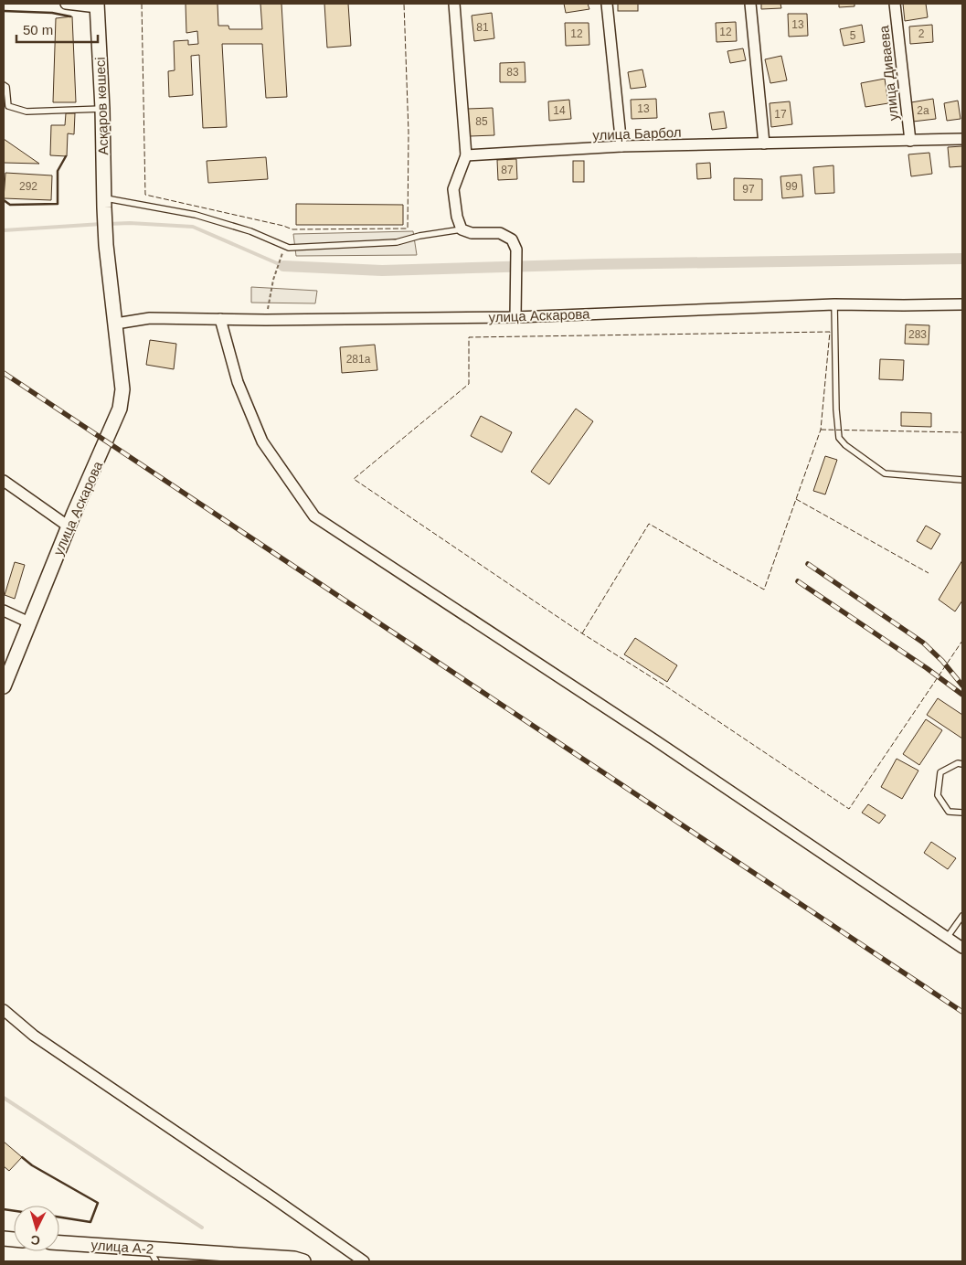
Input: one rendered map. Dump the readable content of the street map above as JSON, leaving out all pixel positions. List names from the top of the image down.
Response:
{
  "streets": {
    "main road": ["Асқаров көшесі", "улица Аскарова", "улица А-2"],
    "street": ["улица Диваева", "улица Барбол"]
  },
  "crossings": [
    ["улица Диваева", "улица Барбол"],
    ["Асқаров көшесі", "улица Аскарова"]
  ],
  "house_numbers": [
    "13",
    "81",
    "12",
    "12",
    "2",
    "5",
    "83",
    "13",
    "14",
    "2а",
    "17",
    "85",
    "87",
    "292",
    "99",
    "97",
    "283",
    "281а"
  ],
  "scale_bar": "50 m",
  "north": "bottom"
}
